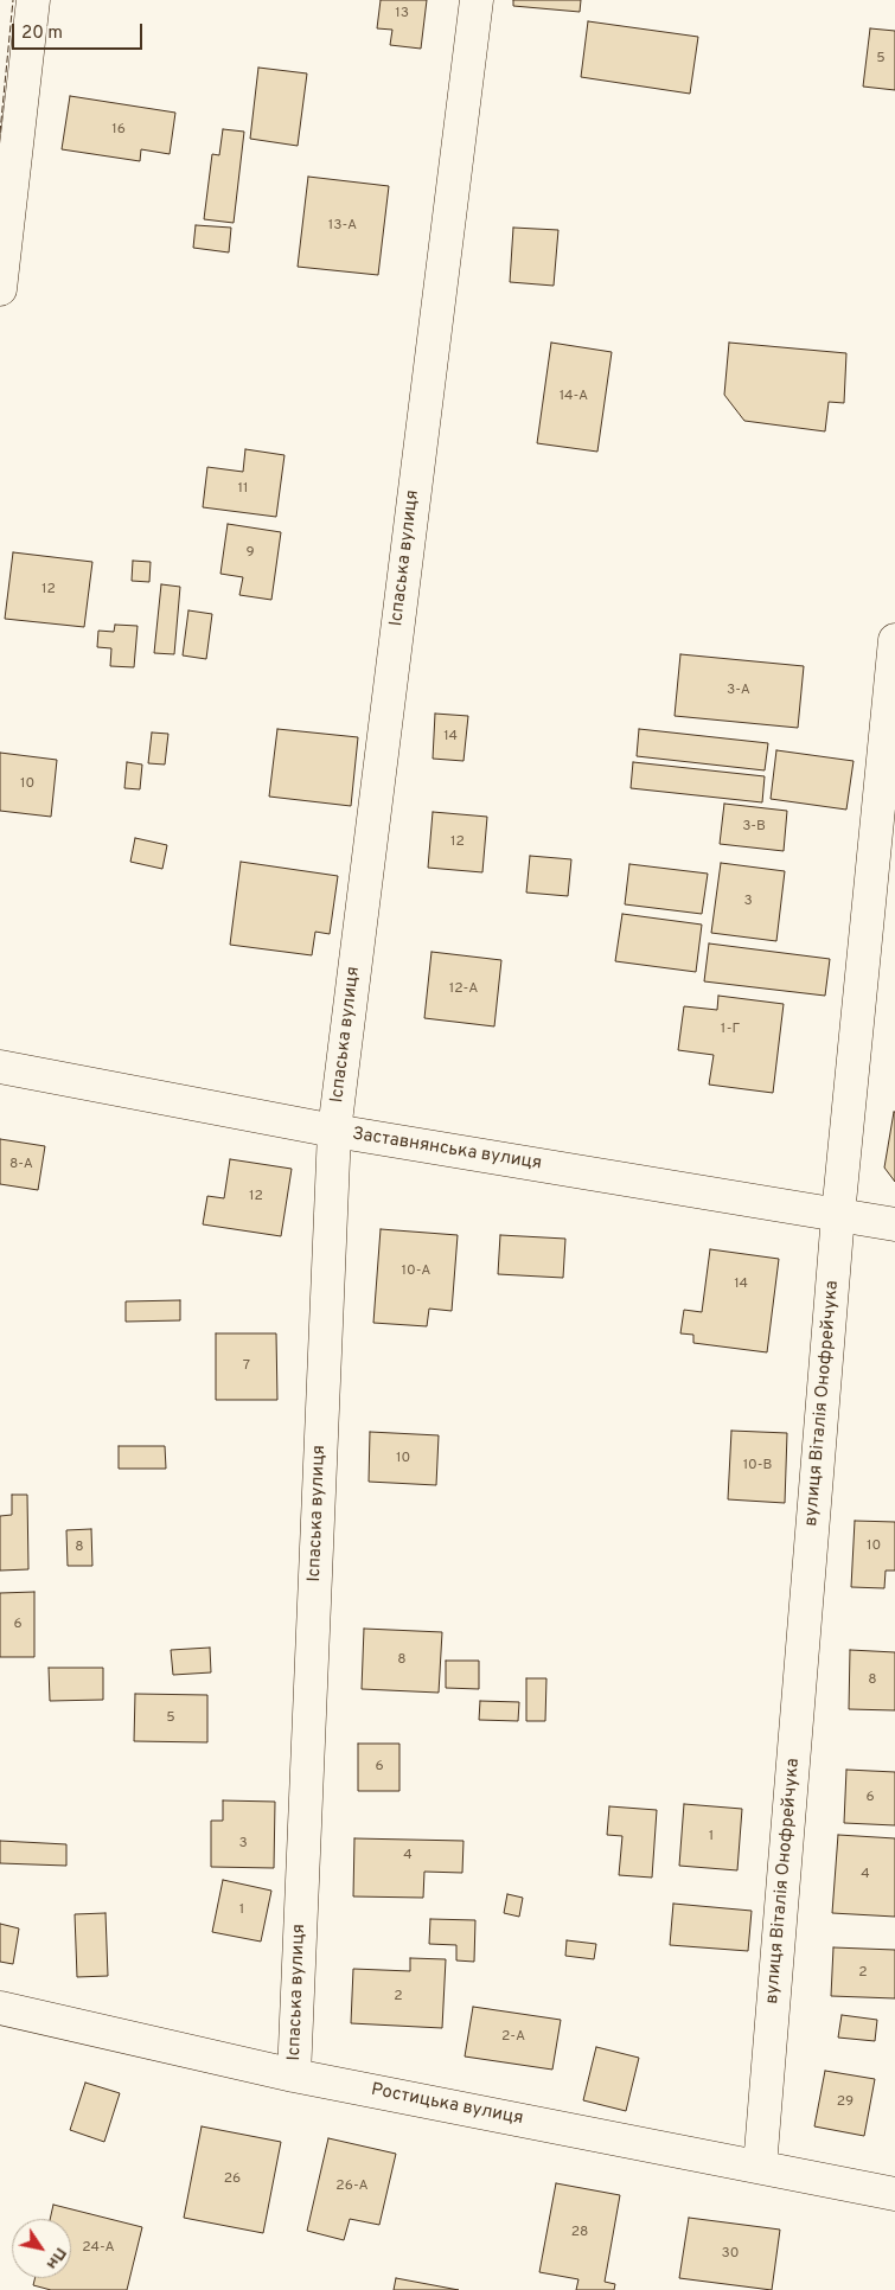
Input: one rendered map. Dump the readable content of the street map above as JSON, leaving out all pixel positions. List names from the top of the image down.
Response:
{
  "streets": {
    "street": [
      "Іспаська вулиця",
      "Заставнянська вулиця",
      "вулиця Віталія Онофрейчука",
      "Ростицька вулиця"
    ]
  },
  "crossings": [
    ["Іспаська вулиця", "Заставнянська вулиця"],
    ["Іспаська вулиця", "Ростицька вулиця"],
    ["Заставнянська вулиця", "вулиця Віталія Онофрейчука"],
    ["вулиця Віталія Онофрейчука", "Ростицька вулиця"]
  ],
  "house_numbers": [
    "13",
    "5",
    "16",
    "13-А",
    "14-А",
    "11",
    "9",
    "12",
    "3-А",
    "14",
    "10",
    "3-В",
    "12",
    "3",
    "12-А",
    "1-Г",
    "8-А",
    "12",
    "10-А",
    "14",
    "7",
    "10",
    "10-В",
    "10",
    "8",
    "6",
    "8",
    "8",
    "5",
    "6",
    "6",
    "1",
    "3",
    "4",
    "4",
    "1",
    "2",
    "2",
    "2-А",
    "29",
    "26",
    "26-А",
    "28",
    "24-А",
    "30"
  ],
  "scale_bar": "20 m",
  "north": "bottom right"
}
